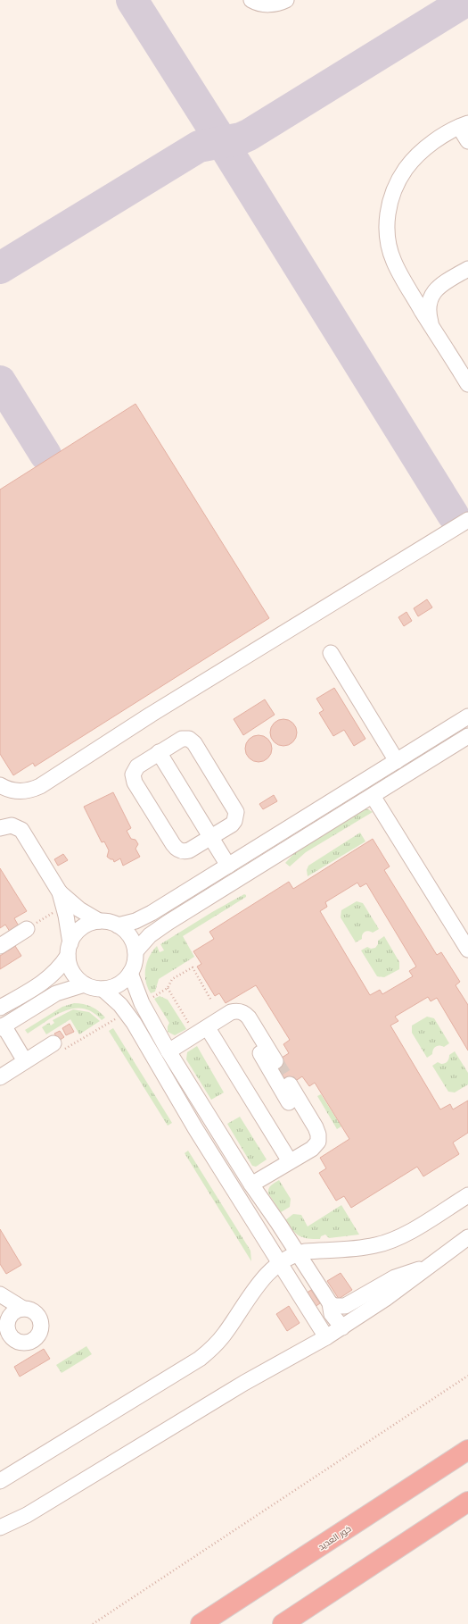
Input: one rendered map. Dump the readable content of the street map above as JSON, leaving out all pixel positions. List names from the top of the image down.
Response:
{
  "streets": {
    "highway": ["خور العديد"]
  }
}
